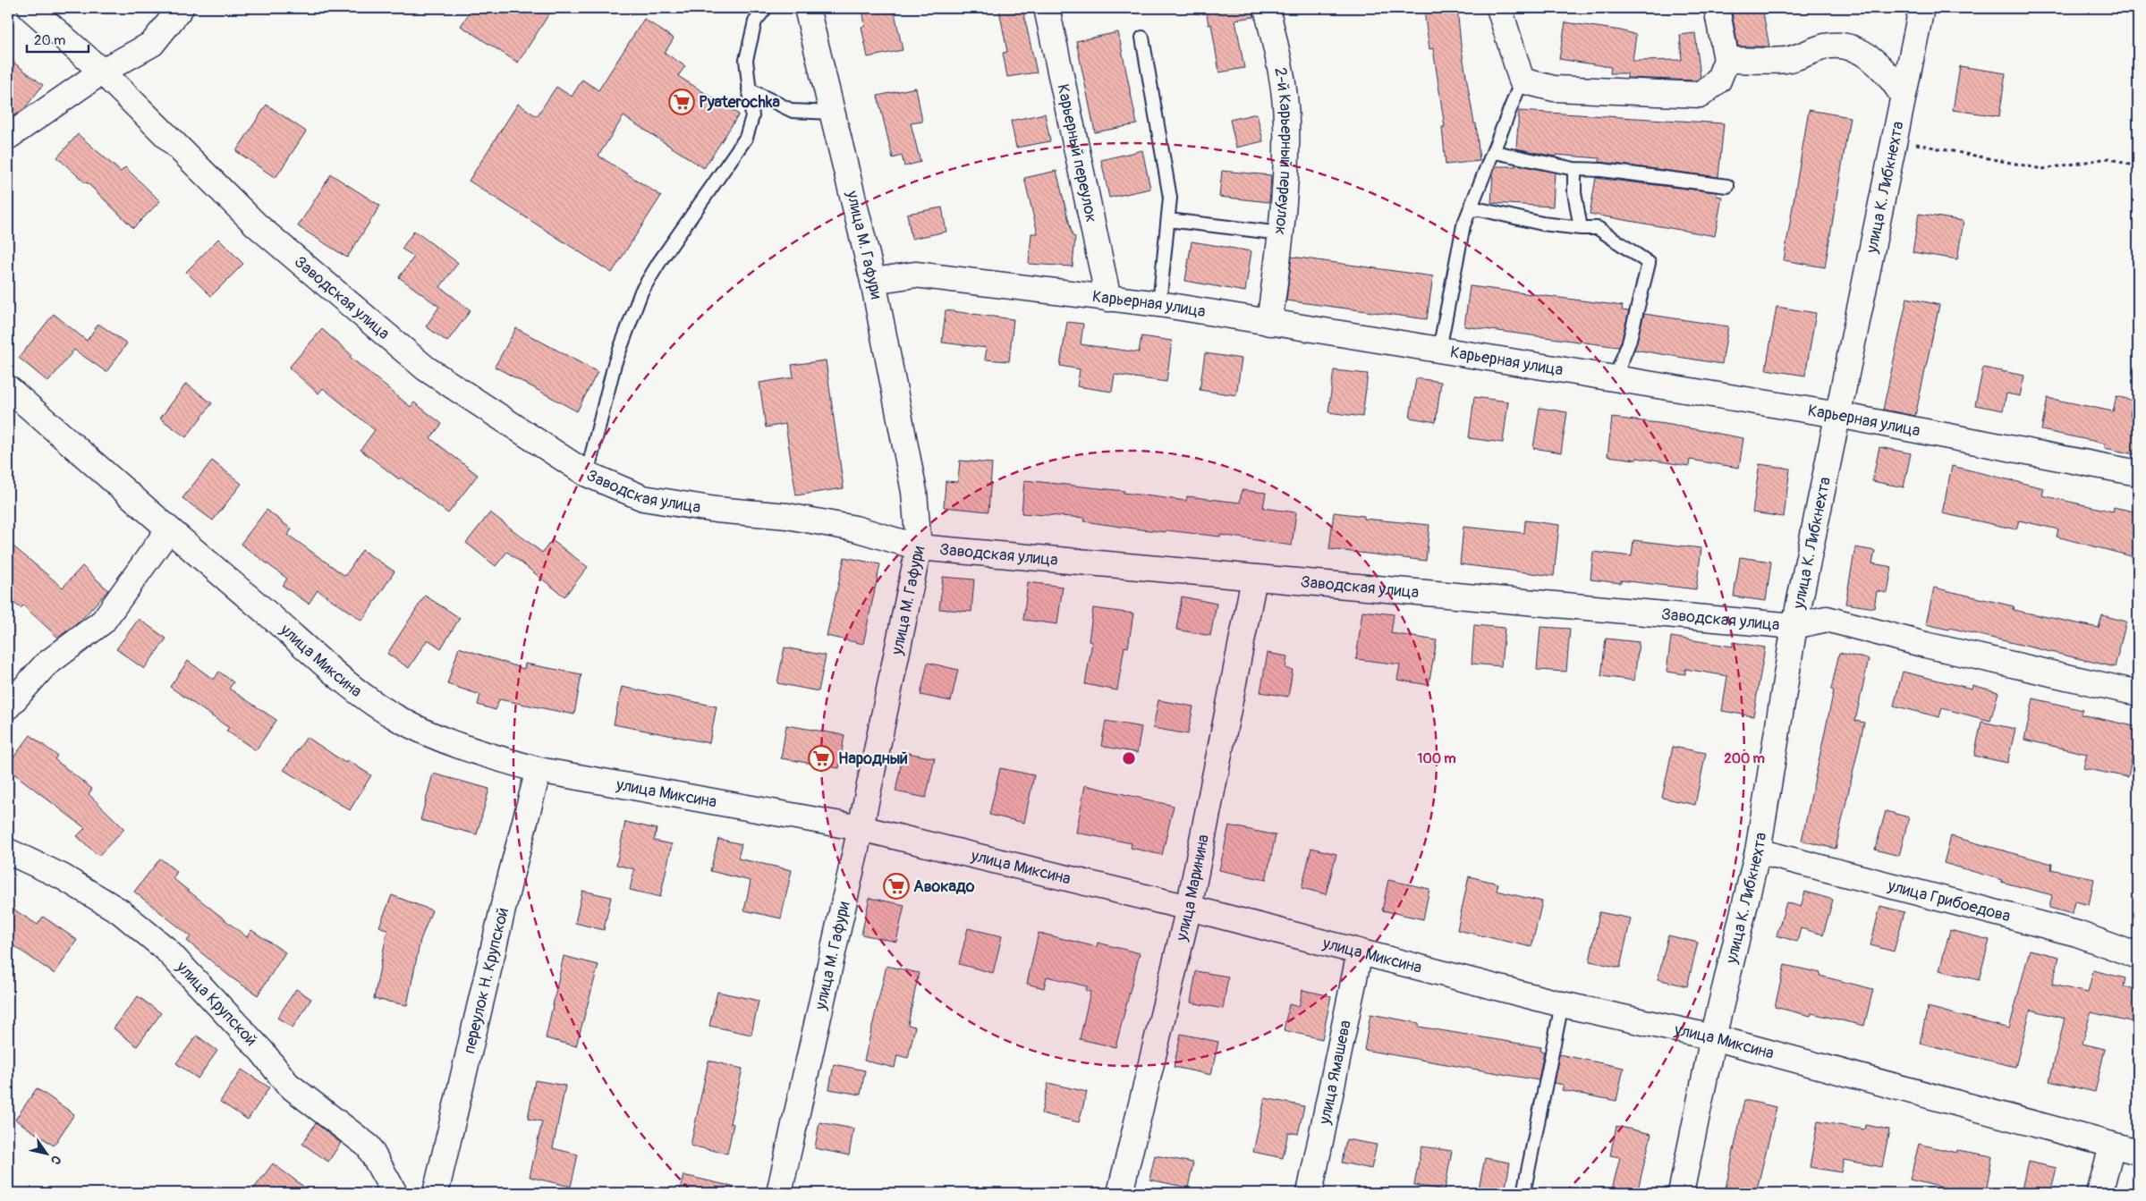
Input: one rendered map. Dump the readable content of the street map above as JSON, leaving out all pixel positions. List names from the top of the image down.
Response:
{
  "streets": {
    "street": [
      "2-й Карьерный переулок",
      "Карьерный переулок",
      "улица К. Либкнехта",
      "улица М. Гафури",
      "Заводская улица",
      "Карьерная улица",
      "улица Миксина",
      "улица Маринина",
      "улица Грибоедова",
      "переулок Н. Крупской",
      "улица Крупской",
      "улица Ямашева"
    ]
  },
  "crossings": [
    ["2-й Карьерный переулок", "Карьерная улица"],
    ["Карьерный переулок", "Карьерная улица"],
    ["улица К. Либкнехта", "Заводская улица"],
    ["улица К. Либкнехта", "Карьерная улица"],
    ["улица К. Либкнехта", "улица Миксина"],
    ["улица К. Либкнехта", "улица Грибоедова"],
    ["улица М. Гафури", "Заводская улица"],
    ["улица М. Гафури", "Карьерная улица"],
    ["улица М. Гафури", "улица Миксина"],
    ["Заводская улица", "улица Маринина"],
    ["улица Миксина", "улица Маринина"],
    ["улица Миксина", "переулок Н. Крупской"],
    ["улица Миксина", "улица Ямашева"]
  ],
  "places": {
    "supermarket": ["Pyaterochka", "Народный", "Авокадо"]
  },
  "scale_bar": "20 m",
  "north": "bottom right",
  "rings": ["100 m", "200 m"]
}
